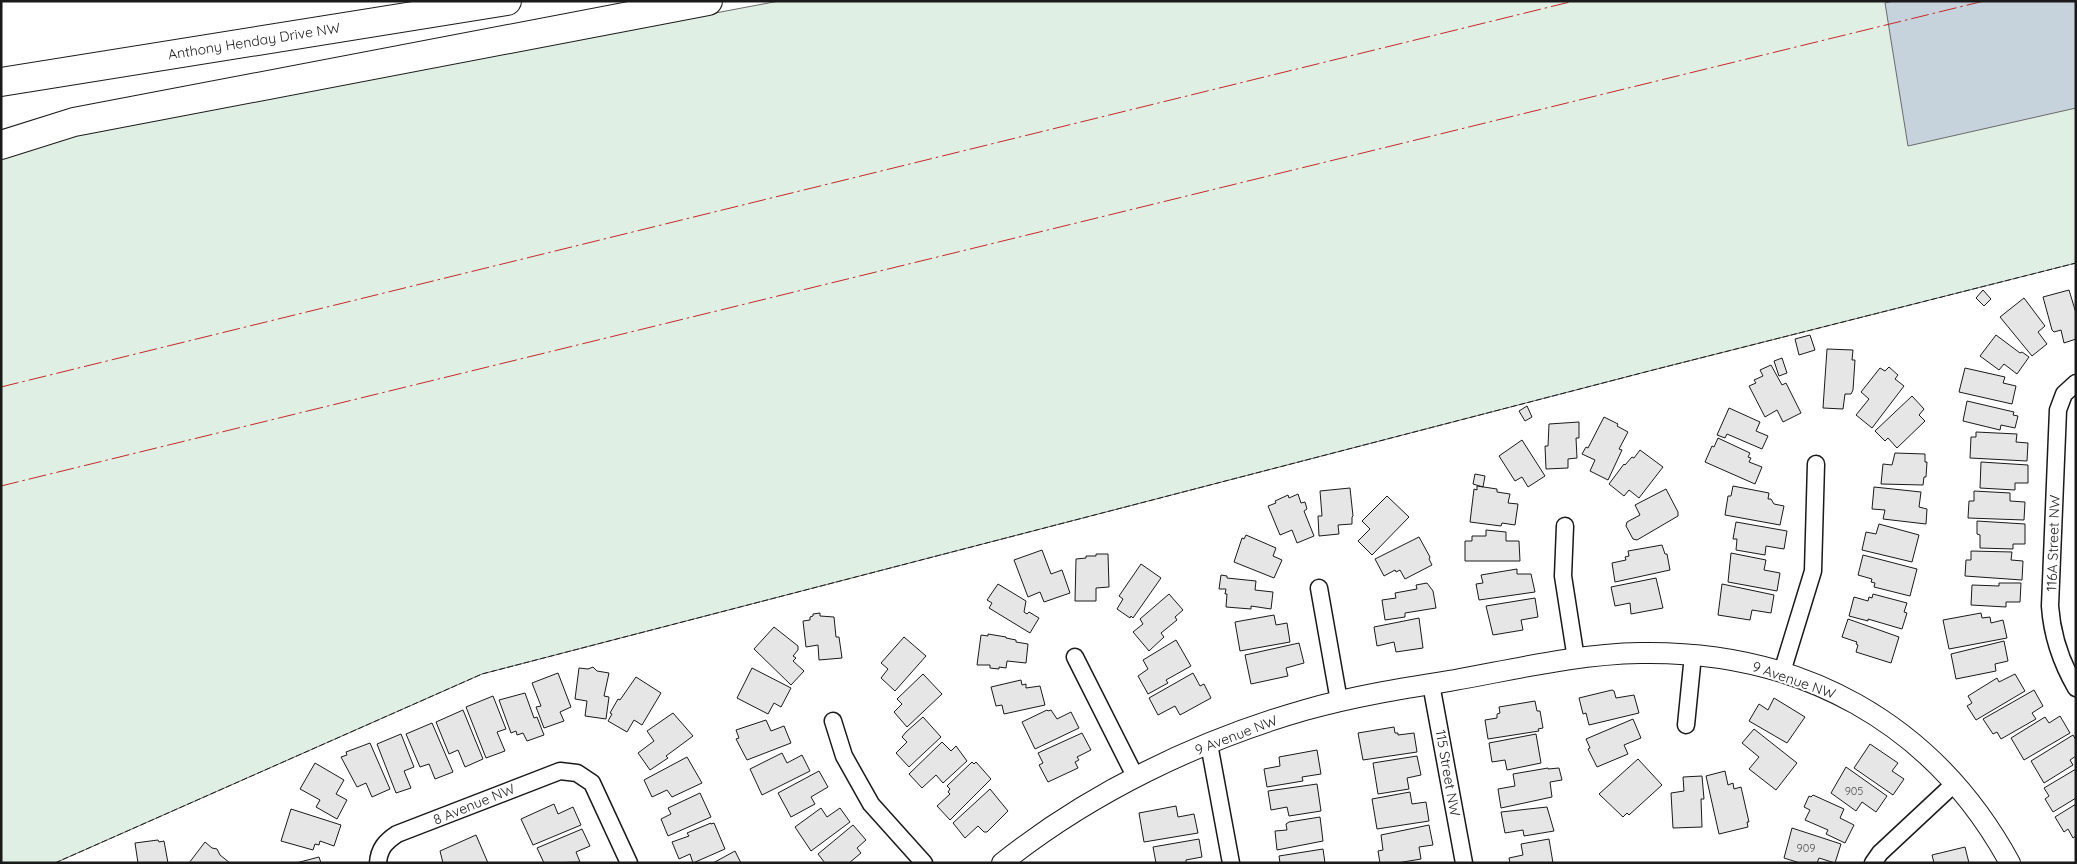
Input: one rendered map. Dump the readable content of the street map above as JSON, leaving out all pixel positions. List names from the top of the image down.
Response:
{
  "streets": {
    "highway": ["Anthony Henday Drive NW"],
    "street": [
      "116A Street NW",
      "9 Avenue NW",
      "115 Street NW",
      "8 Avenue NW"
    ]
  },
  "crossings": [
    ["9 Avenue NW", "115 Street NW"]
  ],
  "house_numbers": ["905", "909"]
}
